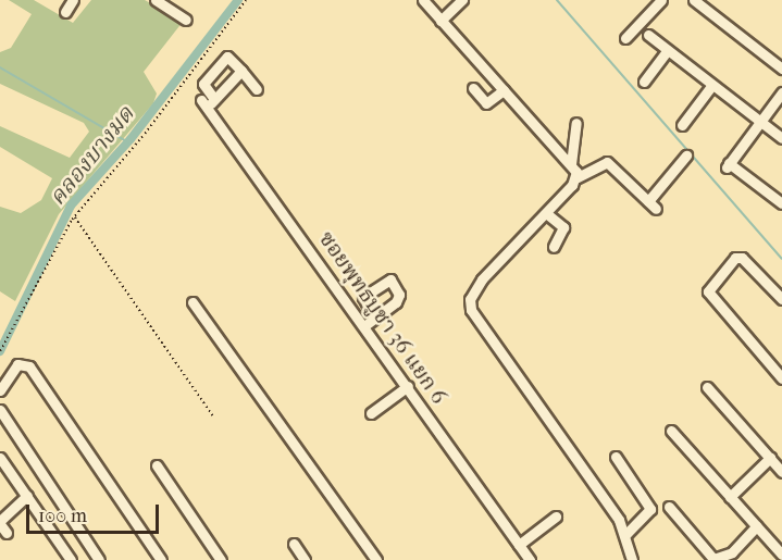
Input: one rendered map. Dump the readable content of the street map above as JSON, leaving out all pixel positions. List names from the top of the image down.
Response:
{
  "streets": {
    "street": ["ซอยพุทธบูชา 36 แยก 6"]
  },
  "water": ["คลองบางมด"],
  "scale_bar": "100 m"
}
